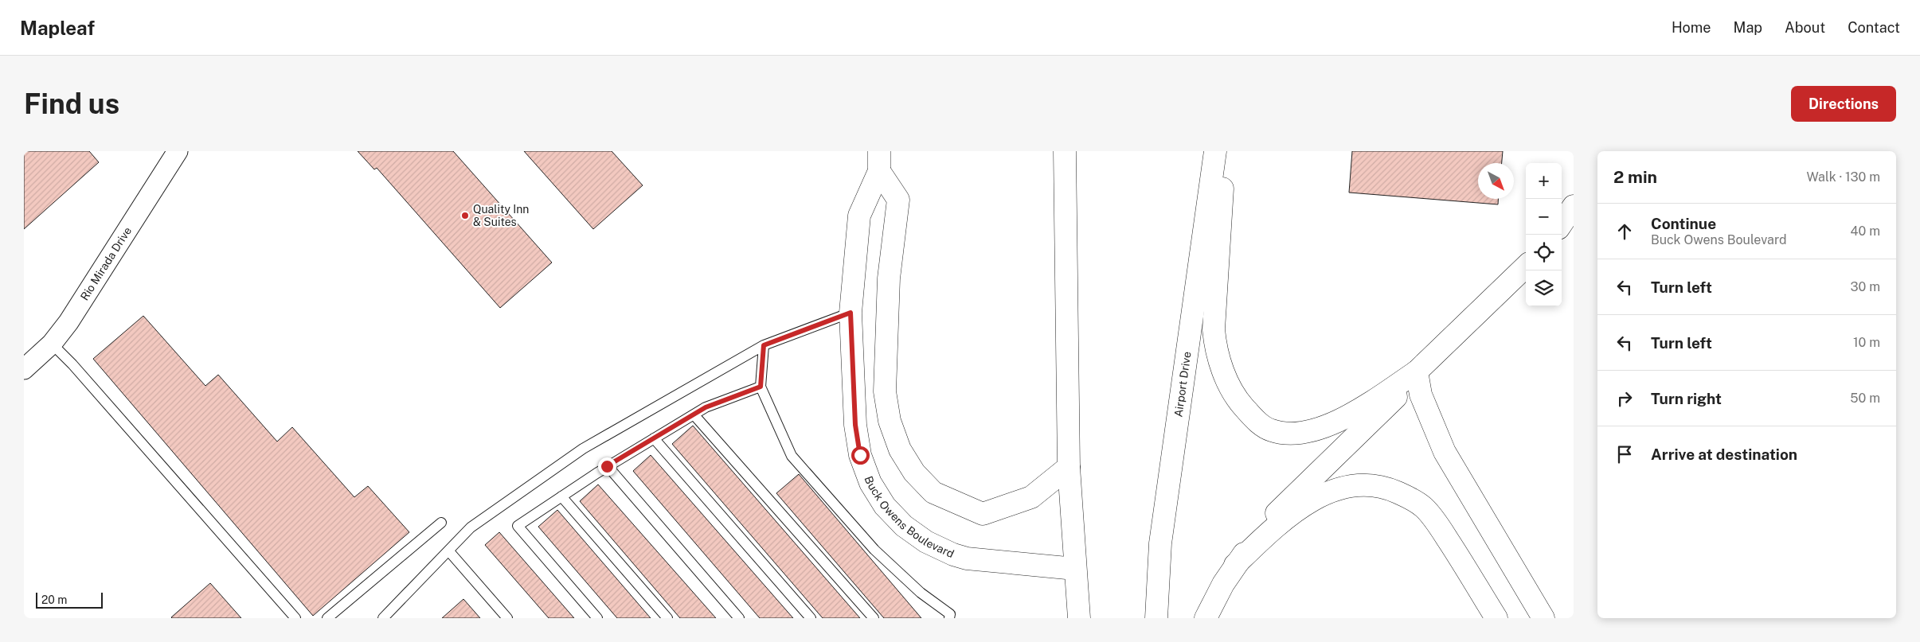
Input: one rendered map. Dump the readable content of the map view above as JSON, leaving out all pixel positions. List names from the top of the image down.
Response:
{
  "streets": {
    "main road": ["Airport Drive", "Buck Owens Boulevard"],
    "street": ["Rio Mirada Drive"]
  },
  "places": ["Quality Inn & Suites"],
  "scale_bar": "20 m",
  "north": "bottom right",
  "page": {
    "header": "Mapleaf",
    "nav": [
      "Home",
      "Map",
      "About",
      "Contact"
    ],
    "buttons": "Directions",
    "title": "Find us",
    "heading": ["2 min", "Walk · 130 m"],
    "map_buttons": ["+", "−"],
    "list": [
      ["Continue", "Buck Owens Boulevard", "40 m"],
      ["Turn left", "30 m"],
      ["Turn left", "10 m"],
      ["Turn right", "50 m"],
      "Arrive at destination"
    ],
    "scale": "20 m"
  }
}
